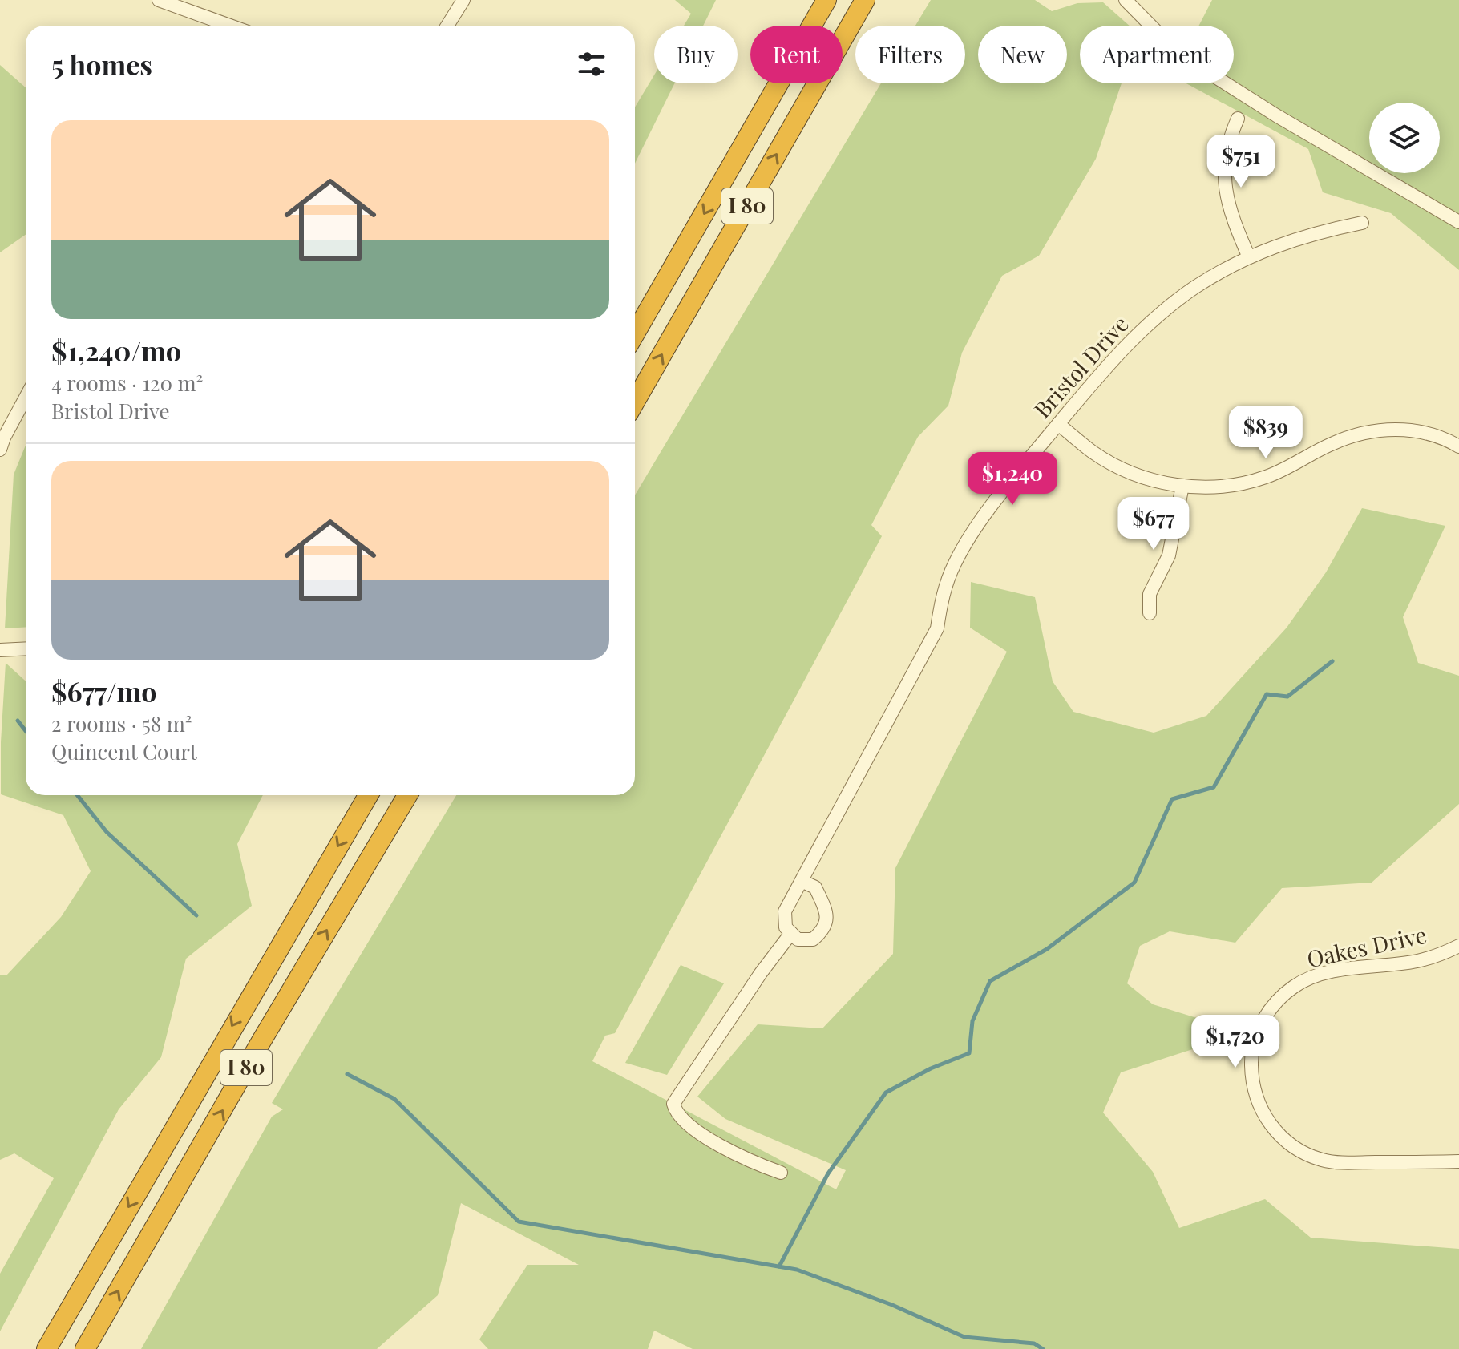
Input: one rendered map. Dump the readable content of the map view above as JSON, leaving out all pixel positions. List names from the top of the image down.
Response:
{
  "streets": {
    "highway": ["I 80"],
    "street": ["Bristol Drive", "Oakes Drive"]
  },
  "page": {
    "chip": [
      "Buy",
      "Rent",
      "Filters",
      "New",
      "Apartment"
    ],
    "heading": "5 homes",
    "list": [
      {
        "name": "$1,240/mo",
        "note": "4 rooms · 120 m² · Bristol Drive"
      },
      {
        "name": "$677/mo",
        "note": "2 rooms · 58 m² · Quincent Court"
      }
    ],
    "price": [
      "$751",
      "$839",
      "$1,240",
      "$677",
      "$1,720"
    ]
  }
}
